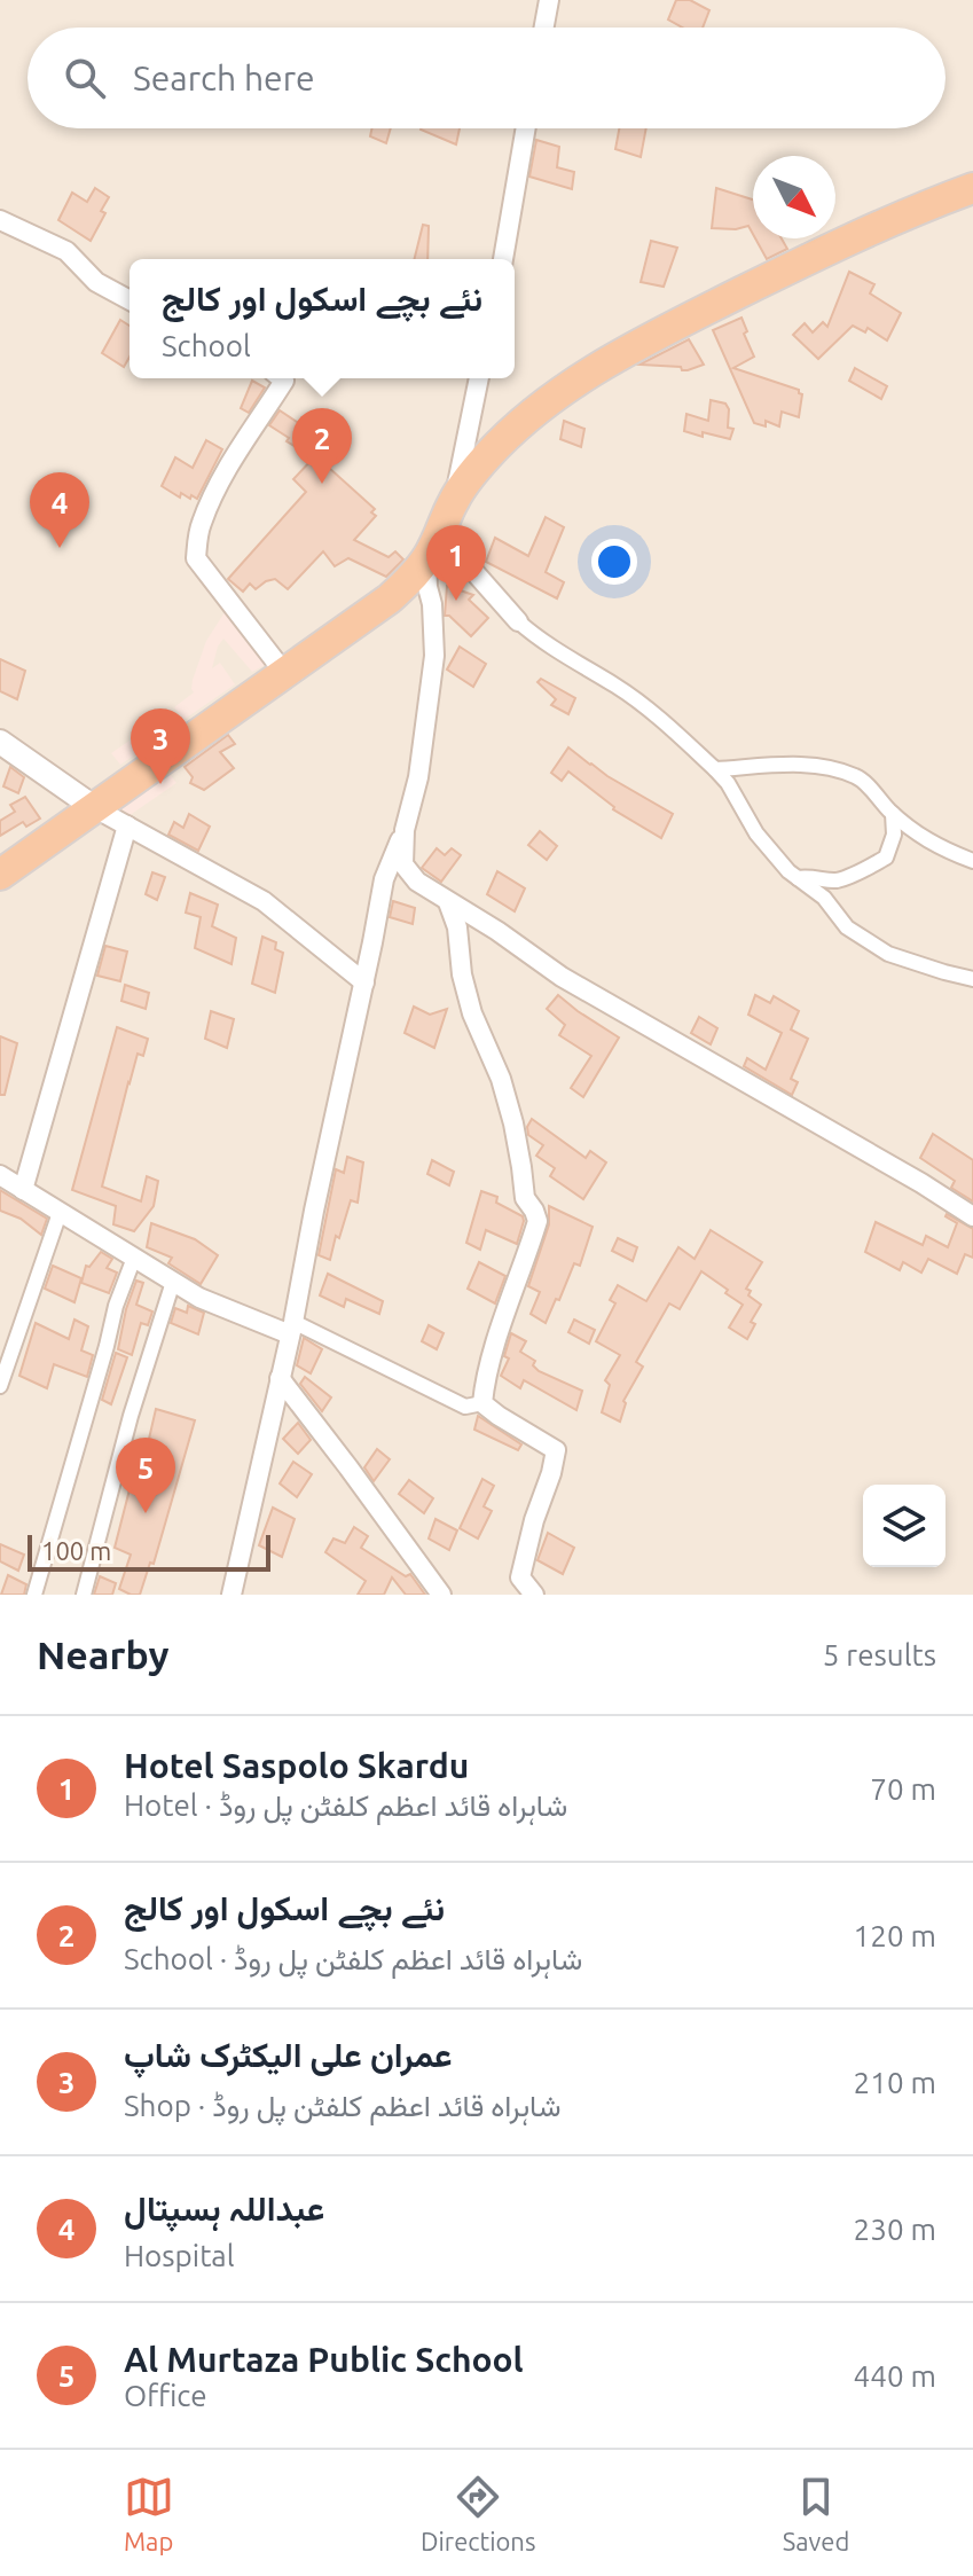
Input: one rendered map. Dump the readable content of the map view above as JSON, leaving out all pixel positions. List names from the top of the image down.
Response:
{
  "scale_bar": "100 m",
  "north": "bottom right",
  "page": {
    "search": "Search here",
    "popup": ["نئے بچے اسکول اور کالج", "School"],
    "pins": [
      "2",
      "4",
      "1",
      "3",
      "5"
    ],
    "scale": "100 m",
    "heading": ["Nearby", "5 results"],
    "list": [
      {
        "mark": "1",
        "name": "Hotel Saspolo Skardu",
        "note": "Hotel · شاہراہ قائد اعظم کلفٹن پل روڈ",
        "value": "70 m"
      },
      {
        "mark": "2",
        "name": "نئے بچے اسکول اور کالج",
        "note": "School · شاہراہ قائد اعظم کلفٹن پل روڈ",
        "value": "120 m"
      },
      {
        "mark": "3",
        "name": "عمران علی الیکٹرک شاپ",
        "note": "Shop · شاہراہ قائد اعظم کلفٹن پل روڈ",
        "value": "210 m"
      },
      {
        "mark": "4",
        "name": "عبداللہ ہسپتال",
        "note": "Hospital",
        "value": "230 m"
      },
      {
        "mark": "5",
        "name": "Al Murtaza Public School",
        "note": "Office",
        "value": "440 m"
      }
    ],
    "nav": ["Map", "Directions", "Saved"]
  }
}
